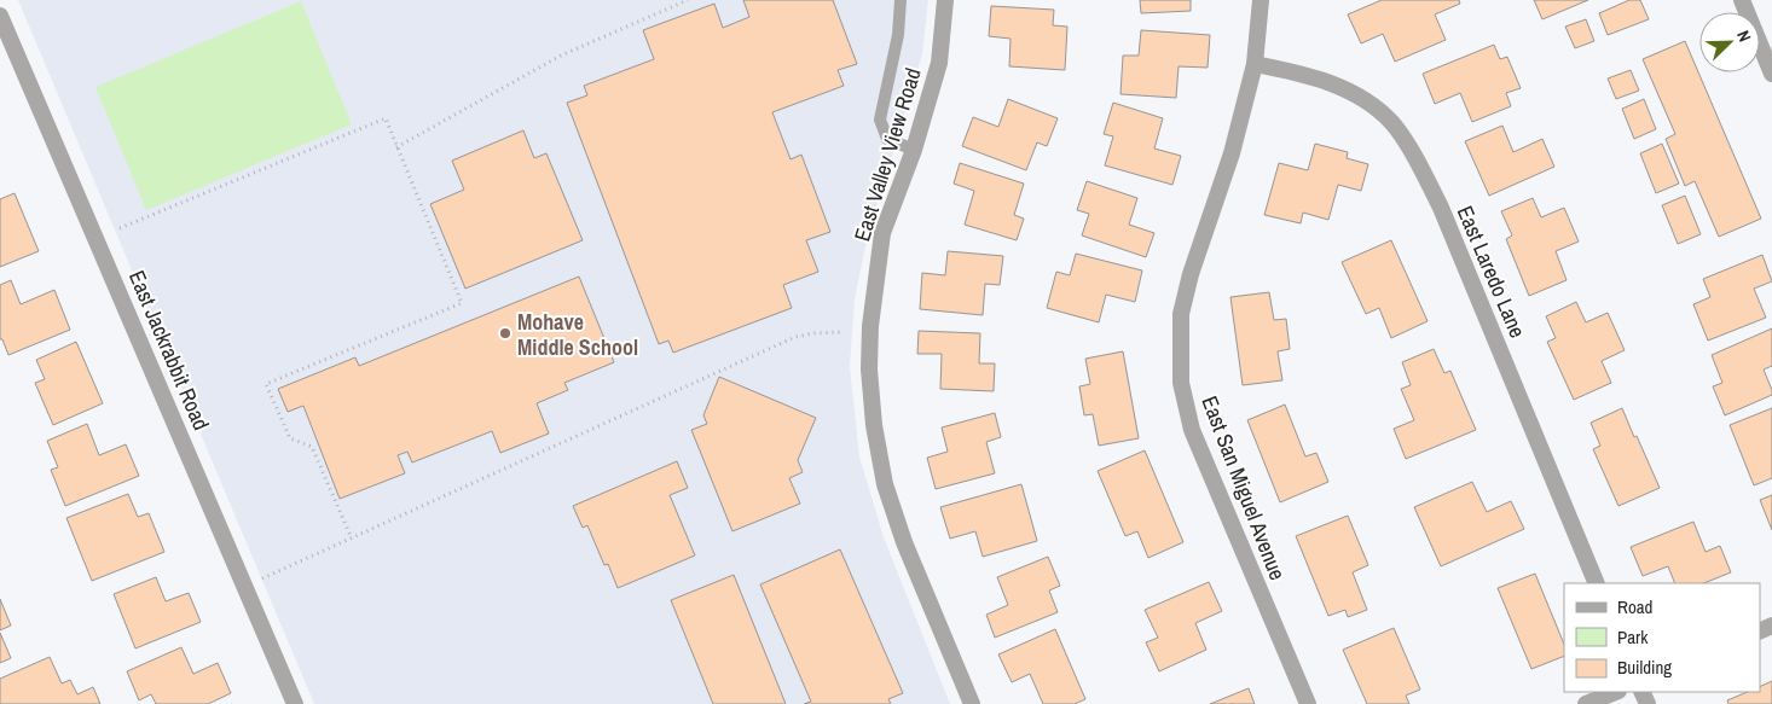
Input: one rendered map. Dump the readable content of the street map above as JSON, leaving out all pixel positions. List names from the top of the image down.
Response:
{
  "streets": {
    "street": [
      "East Valley View Road",
      "East Laredo Lane",
      "East Jackrabbit Road",
      "East San Miguel Avenue"
    ]
  },
  "crossings": [
    ["East Laredo Lane", "East San Miguel Avenue"]
  ],
  "places": ["Mohave Middle School"],
  "legend": ["Road", "Park", "Building"],
  "north": "top right"
}
